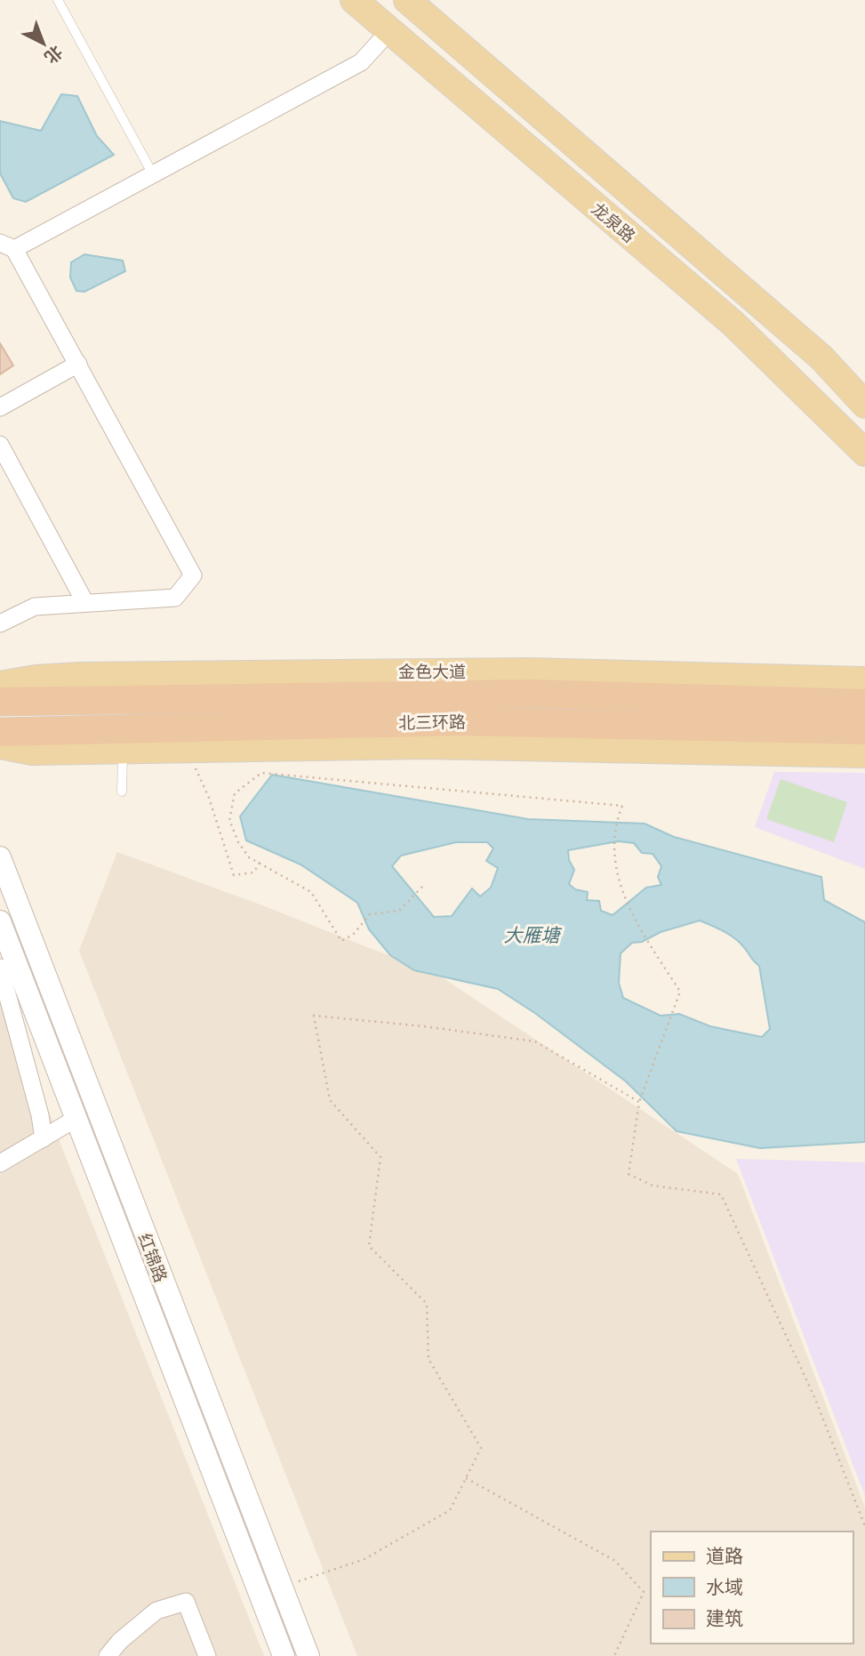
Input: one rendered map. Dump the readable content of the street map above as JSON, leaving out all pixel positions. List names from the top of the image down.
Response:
{
  "streets": {
    "highway": ["北三环路"],
    "main road": ["龙泉路", "金色大道"],
    "street": ["红锦路"]
  },
  "water": ["大雁塘"],
  "legend": ["道路", "水域", "建筑"],
  "north": "bottom right"
}
